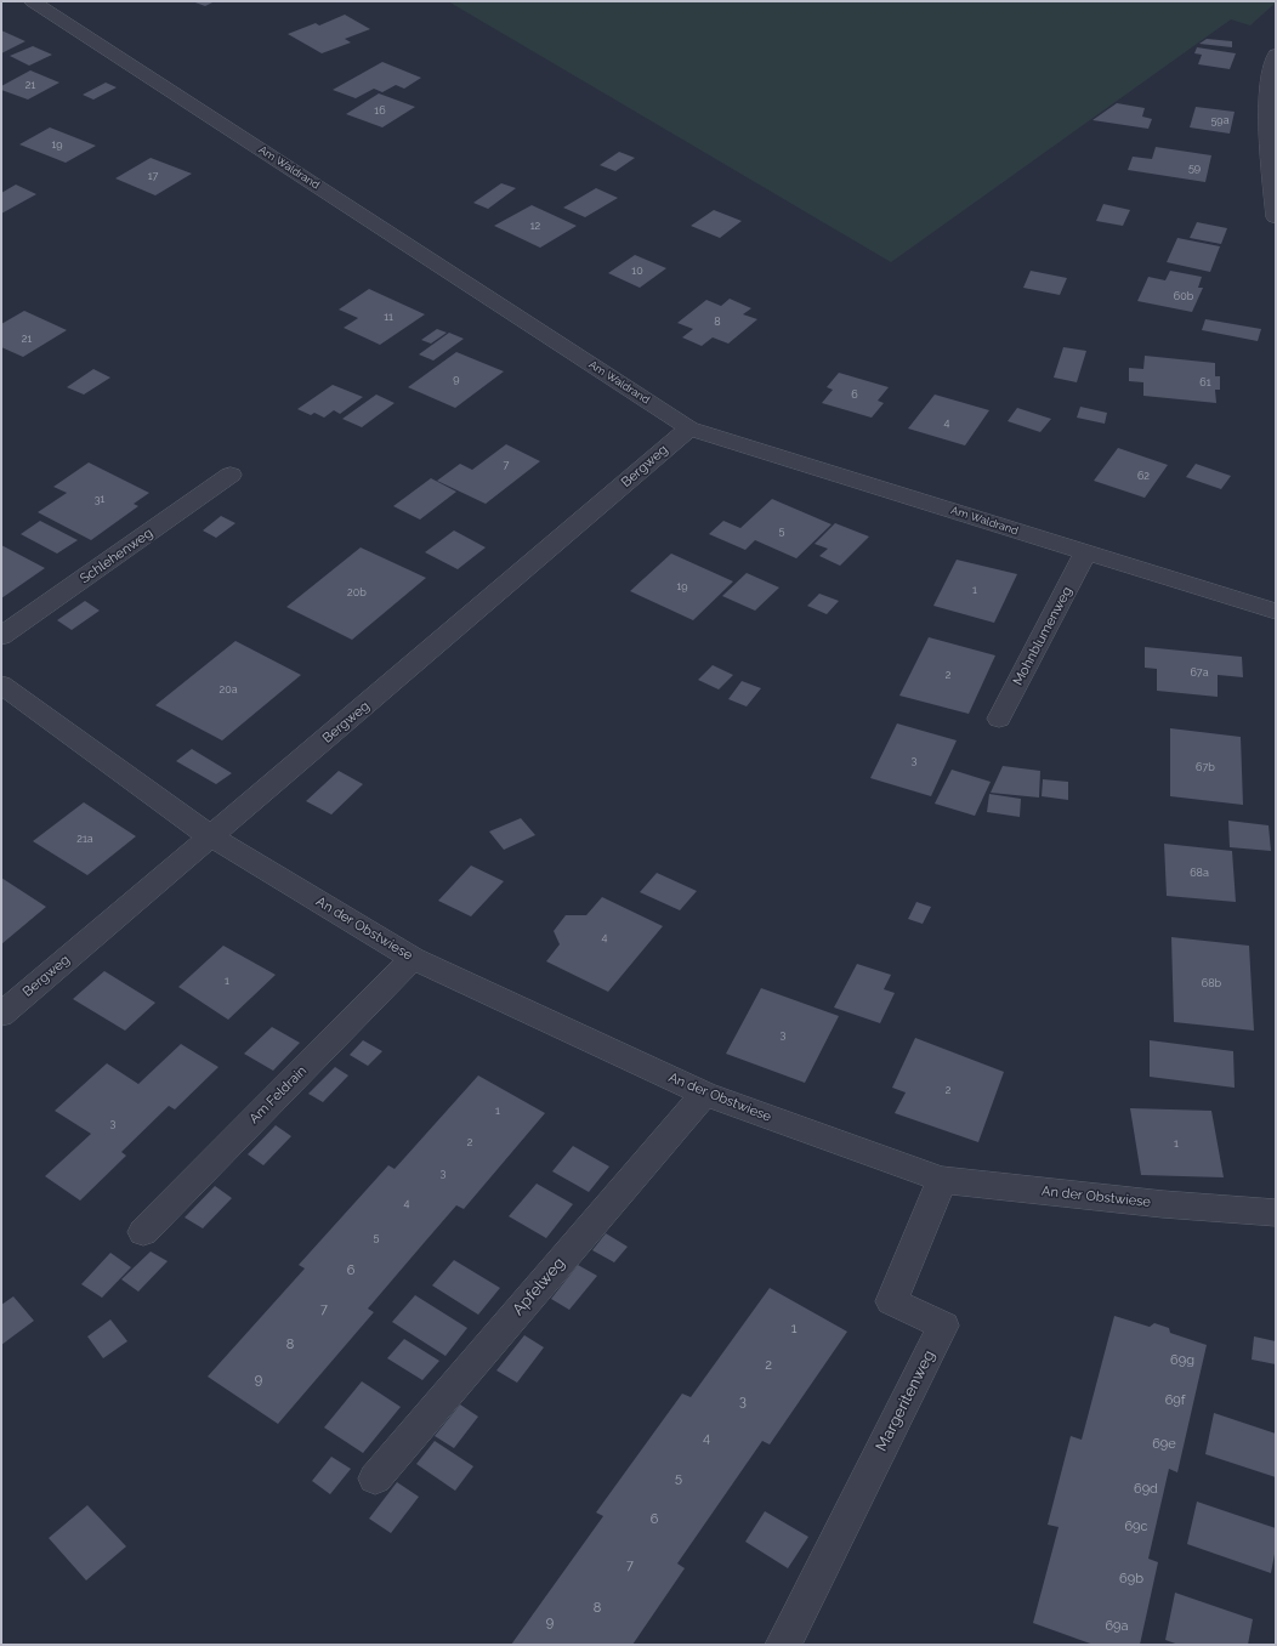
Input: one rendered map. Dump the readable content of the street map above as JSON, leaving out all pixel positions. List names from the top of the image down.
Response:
{
  "streets": {
    "street": [
      "Am Waldrand",
      "Bergweg",
      "Schlehenweg",
      "Mohnblumenweg",
      "An der Obstwiese",
      "Am Feldrain",
      "Apfelweg",
      "Margeritenweg"
    ]
  },
  "crossings": [
    ["Am Waldrand", "Bergweg"],
    ["Am Waldrand", "Mohnblumenweg"],
    ["Bergweg", "An der Obstwiese"],
    ["An der Obstwiese", "Am Feldrain"],
    ["An der Obstwiese", "Apfelweg"],
    ["An der Obstwiese", "Margeritenweg"]
  ],
  "house_numbers": [
    "21",
    "16",
    "59a",
    "19",
    "59",
    "17",
    "12",
    "10",
    "60b",
    "11",
    "8",
    "21",
    "9",
    "61",
    "6",
    "4",
    "7",
    "62",
    "31",
    "5",
    "19",
    "1",
    "20b",
    "67a",
    "2",
    "20a",
    "3",
    "67b",
    "21a",
    "68a",
    "4",
    "1",
    "68b",
    "3",
    "2",
    "1",
    "3",
    "2",
    "1",
    "3",
    "4",
    "5",
    "6",
    "7",
    "1",
    "8",
    "69g",
    "2",
    "9",
    "69f",
    "3",
    "4",
    "69e",
    "5",
    "69d",
    "6",
    "69c",
    "7",
    "69b",
    "8",
    "9",
    "69a"
  ]
}
